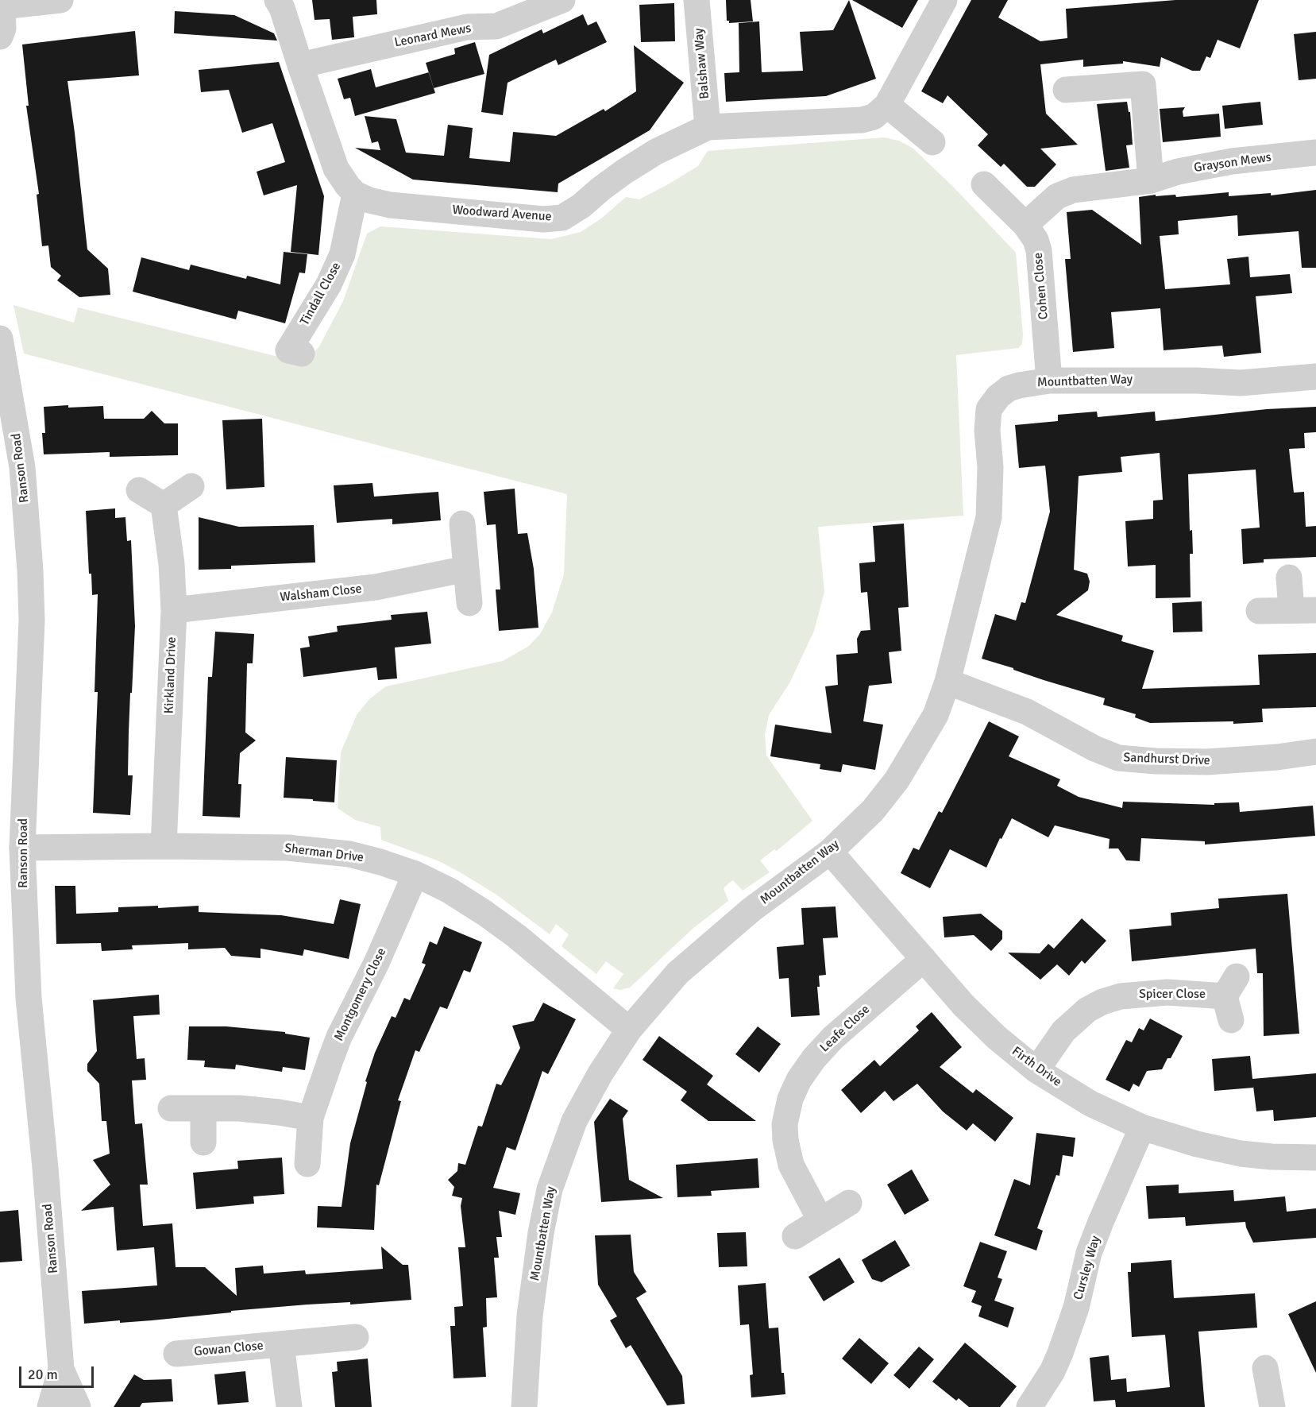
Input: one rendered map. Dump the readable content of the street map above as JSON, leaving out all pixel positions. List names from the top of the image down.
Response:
{
  "streets": {
    "street": [
      "Leonard Mews",
      "Balshaw Way",
      "Grayson Mews",
      "Woodward Avenue",
      "Cohen Close",
      "Tindall Close",
      "Mountbatten Way",
      "Ranson Road",
      "Walsham Close",
      "Kirkland Drive",
      "Sandhurst Drive",
      "Sherman Drive",
      "Montgomery Close",
      "Spicer Close",
      "Leafe Close",
      "Firth Drive",
      "Cursley Way",
      "Gowan Close"
    ]
  },
  "crossings": [
    ["Balshaw Way", "Woodward Avenue"],
    ["Grayson Mews", "Cohen Close"],
    ["Woodward Avenue", "Tindall Close"],
    ["Cohen Close", "Mountbatten Way"],
    ["Mountbatten Way", "Sandhurst Drive"],
    ["Mountbatten Way", "Sherman Drive"],
    ["Mountbatten Way", "Firth Drive"],
    ["Ranson Road", "Sherman Drive"],
    ["Walsham Close", "Kirkland Drive"],
    ["Kirkland Drive", "Sherman Drive"],
    ["Sherman Drive", "Montgomery Close"],
    ["Spicer Close", "Firth Drive"],
    ["Leafe Close", "Firth Drive"],
    ["Firth Drive", "Cursley Way"]
  ],
  "scale_bar": "20 m"
}
